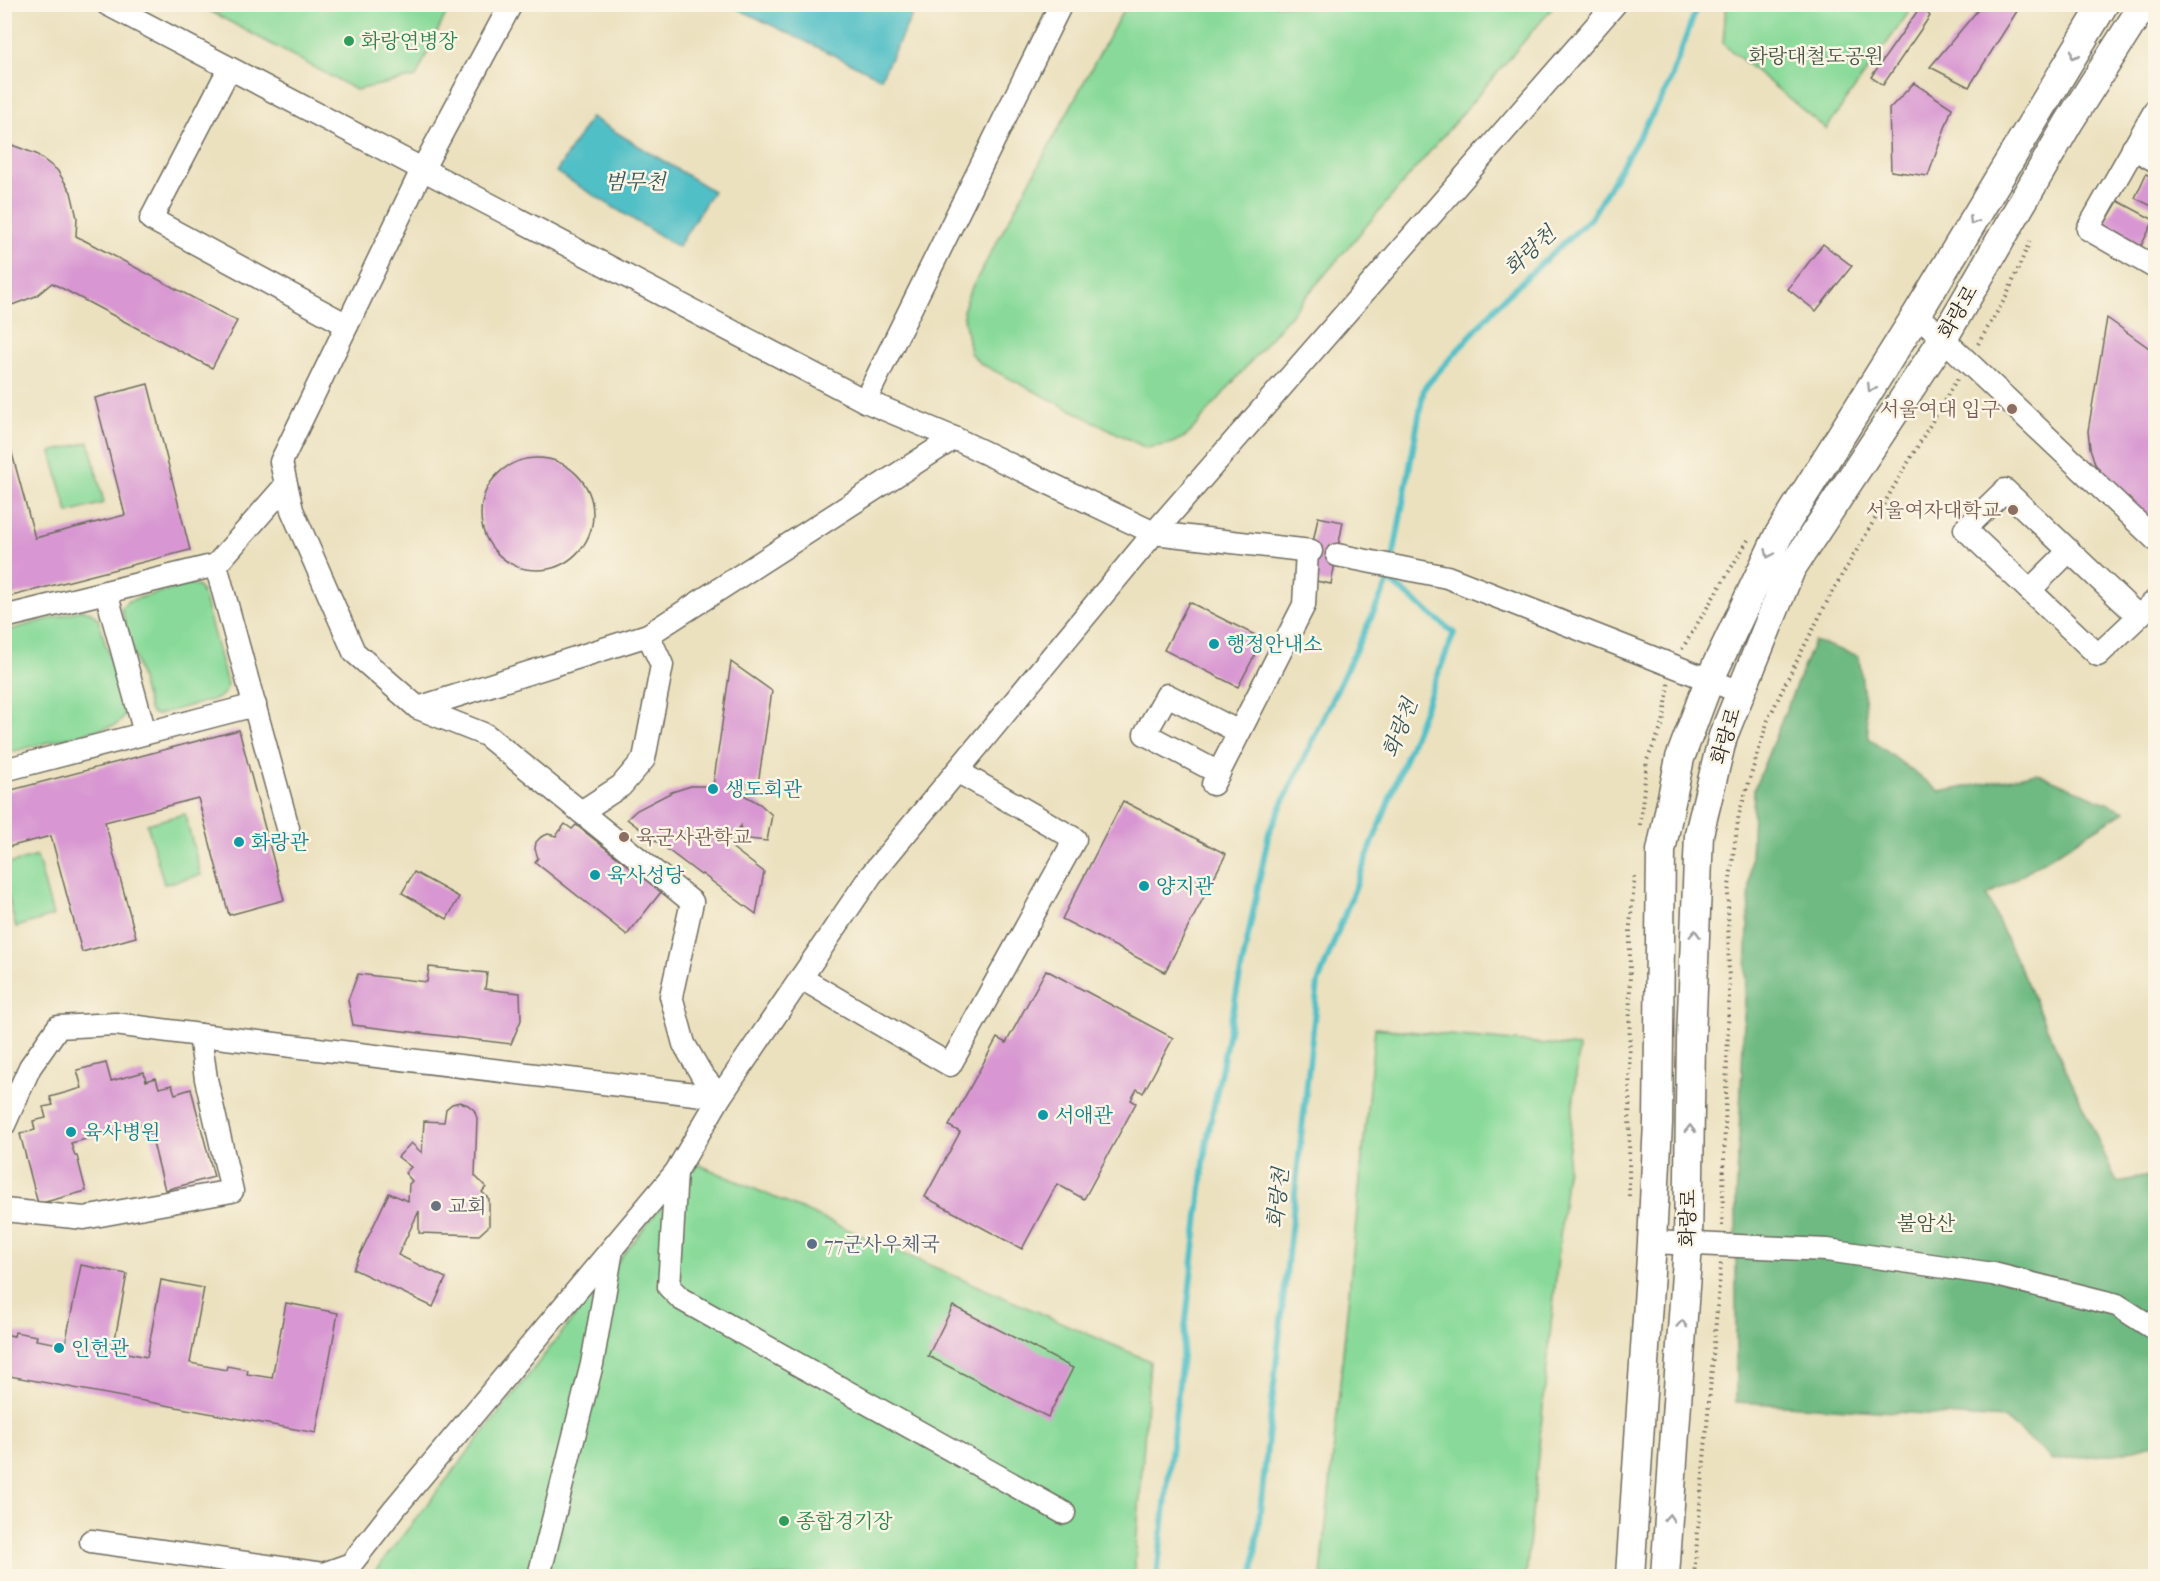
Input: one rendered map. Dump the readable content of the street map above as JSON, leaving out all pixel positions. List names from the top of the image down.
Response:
{
  "streets": {
    "main road": ["화랑로"]
  },
  "water": ["범무천", "화랑천"],
  "parks": ["화랑대철도공원", "불암산"],
  "places": [
    "화랑연병장",
    "서울여대 입구",
    "서울여자대학교",
    "행정안내소",
    "생도회관",
    "육군사관학교",
    "화랑관",
    "육사성당",
    "양지관",
    "서애관",
    "육사병원",
    "교회",
    "77군사우체국",
    "인헌관",
    "종합경기장"
  ]
}
